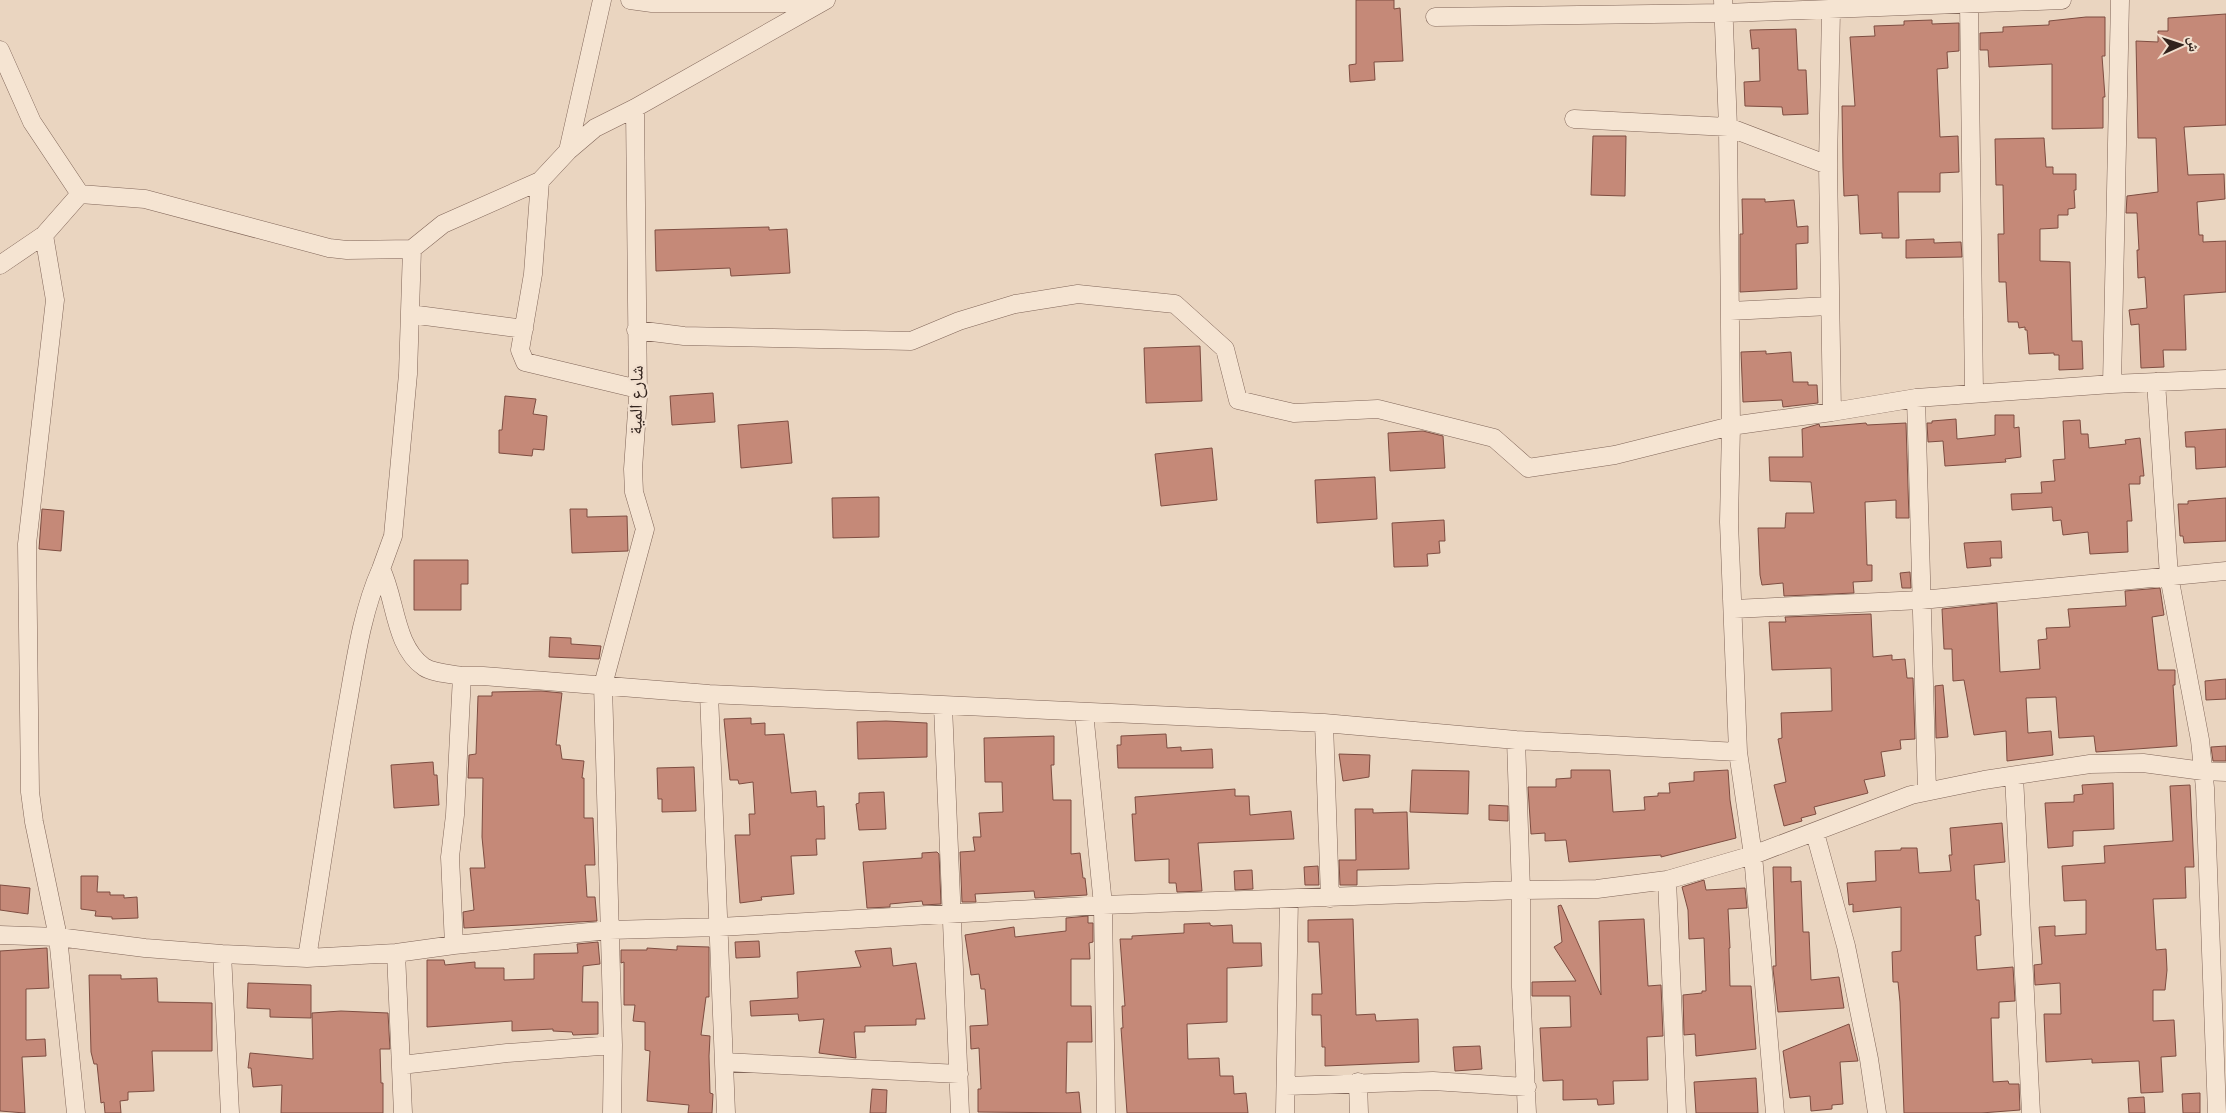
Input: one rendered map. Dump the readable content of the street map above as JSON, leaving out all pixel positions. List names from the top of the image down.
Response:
{
  "streets": {
    "street": ["شارع المية"]
  },
  "north": "right"
}
